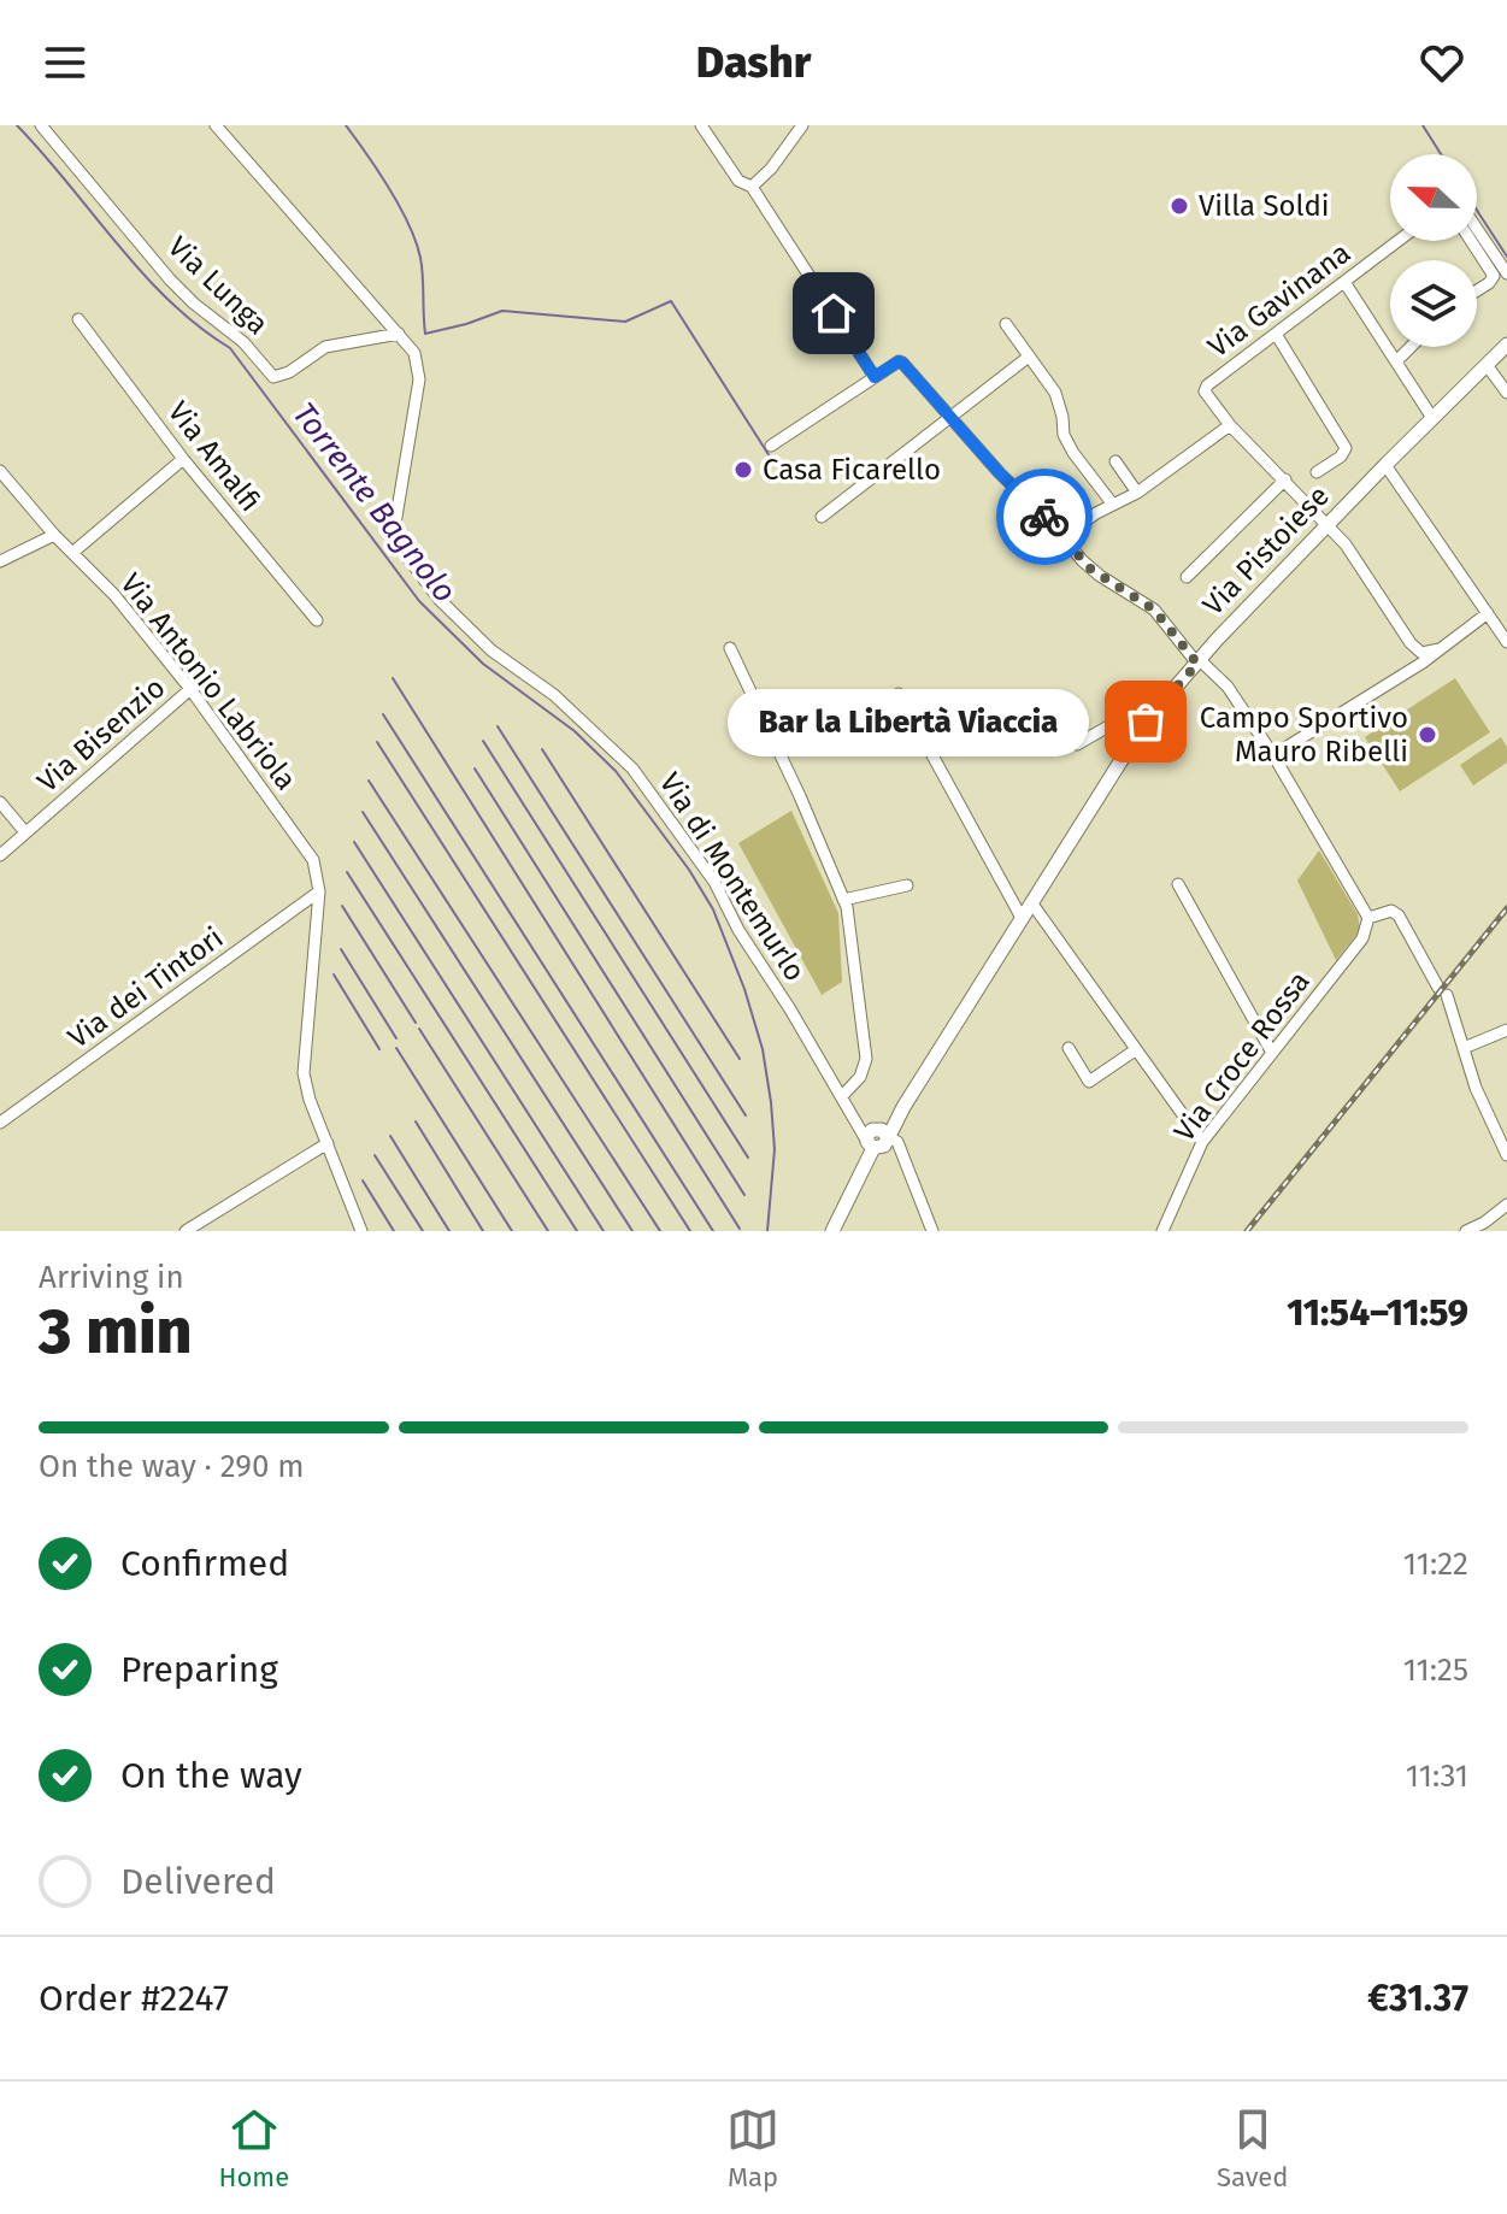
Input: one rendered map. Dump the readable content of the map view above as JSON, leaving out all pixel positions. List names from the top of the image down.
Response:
{
  "streets": {
    "main road": ["Via Pistoiese"],
    "street": [
      "Via Lunga",
      "Via Gavinana",
      "Via Amalfi",
      "Via Antonio Labriola",
      "Via Bisenzio",
      "Via di Montemurlo",
      "Via dei Tintori",
      "Via Croce Rossa"
    ]
  },
  "crossings": [
    ["Via Lunga", "Via di Montemurlo"],
    ["Via Pistoiese", "Via di Montemurlo"],
    ["Via Antonio Labriola", "Via Bisenzio"],
    ["Via Antonio Labriola", "Via dei Tintori"]
  ],
  "water": ["Torrente Bagnolo"],
  "places": [
    "Villa Soldi",
    "Casa Ficarello",
    "Bar la Libertà Viaccia",
    "Campo Sportivo Mauro Ribelli"
  ],
  "north": "left",
  "page": {
    "header": "Dashr",
    "bubble": "Bar la Libertà Viaccia",
    "heading": ["3 min", "Arriving in", "11:54–11:59"],
    "panel": ["Order #2247", "€31.37"],
    "bar": "On the way · 290 m",
    "list": [
      ["Confirmed", "11:22"],
      ["Preparing", "11:25"],
      ["On the way", "11:31"],
      "Delivered"
    ],
    "tabs": ["Home", "Map", "Saved"]
  }
}
